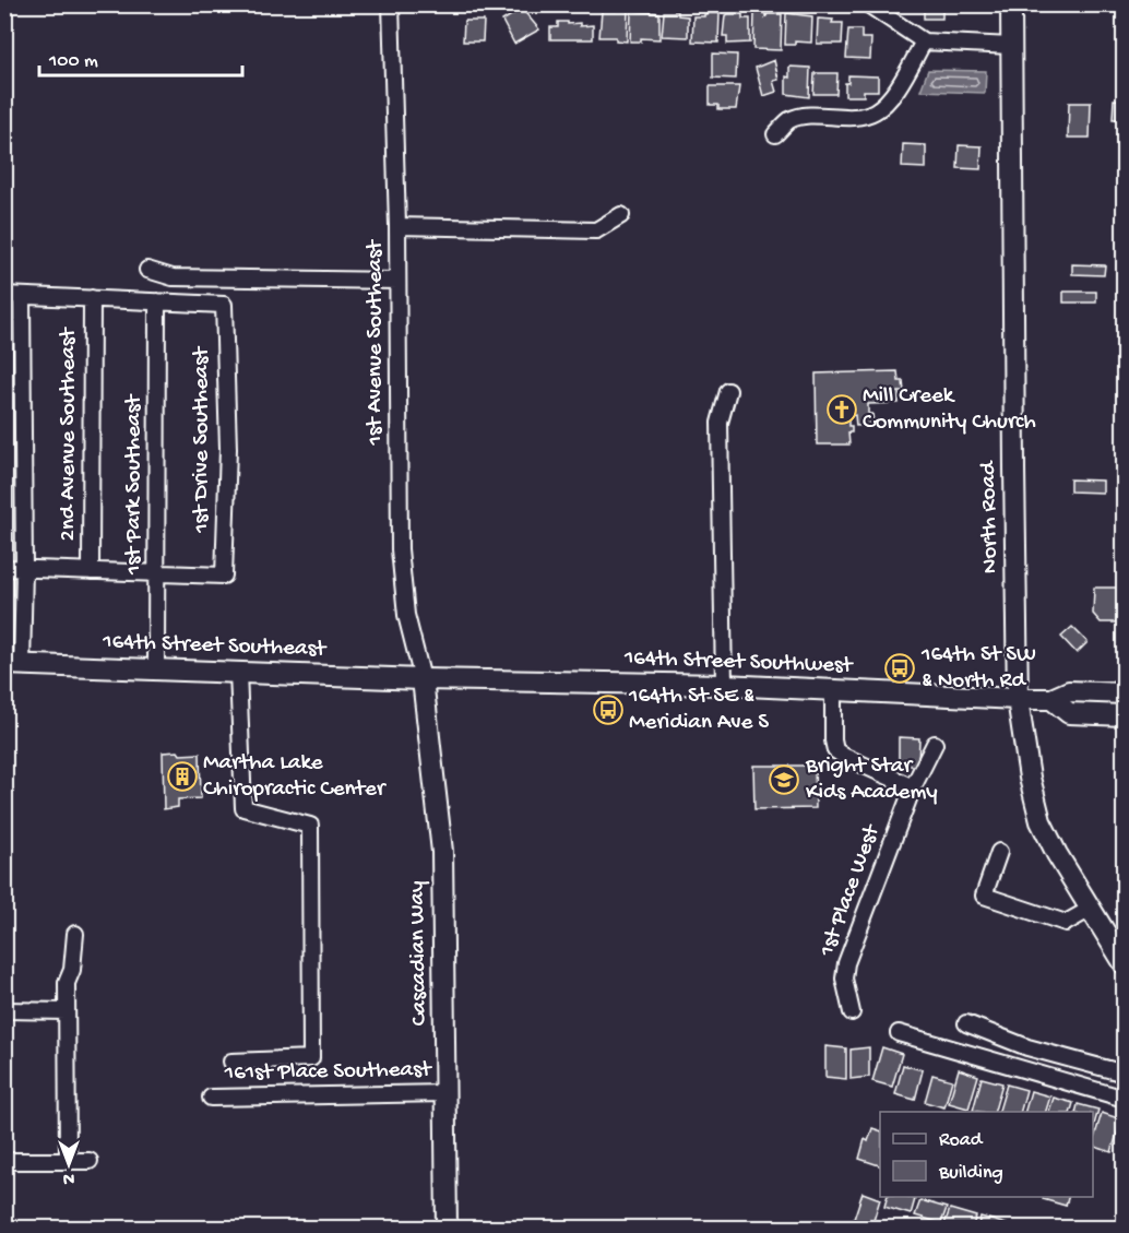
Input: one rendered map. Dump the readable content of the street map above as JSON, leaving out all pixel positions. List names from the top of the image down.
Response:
{
  "streets": {
    "street": [
      "1st Avenue Southeast",
      "2nd Avenue Southeast",
      "1st Drive Southeast",
      "1st Park Southeast",
      "North Road",
      "164th Street Southeast",
      "164th Street Southwest",
      "1st Place West",
      "Cascadian Way",
      "161st Place Southeast"
    ]
  },
  "crossings": [
    ["1st Avenue Southeast", "164th Street Southeast"],
    ["1st Avenue Southeast", "164th Street Southwest"],
    ["1st Avenue Southeast", "Cascadian Way"],
    ["1st Drive Southeast", "1st Park Southeast"],
    ["1st Park Southeast", "164th Street Southeast"],
    ["North Road", "164th Street Southwest"],
    ["164th Street Southeast", "164th Street Southwest"],
    ["164th Street Southeast", "Cascadian Way"],
    ["164th Street Southwest", "Cascadian Way"],
    ["Cascadian Way", "161st Place Southeast"]
  ],
  "places": {
    "church": ["Mill Creek Community Church"],
    "bus stop": ["164th St SW & North Rd", "164th St SE & Meridian Ave S"],
    "building": ["Martha Lake Chiropractic Center"],
    "school or university": ["Bright Star Kids Academy"]
  },
  "legend": ["Road", "Building"],
  "scale_bar": "100 m",
  "north": "bottom"
}
